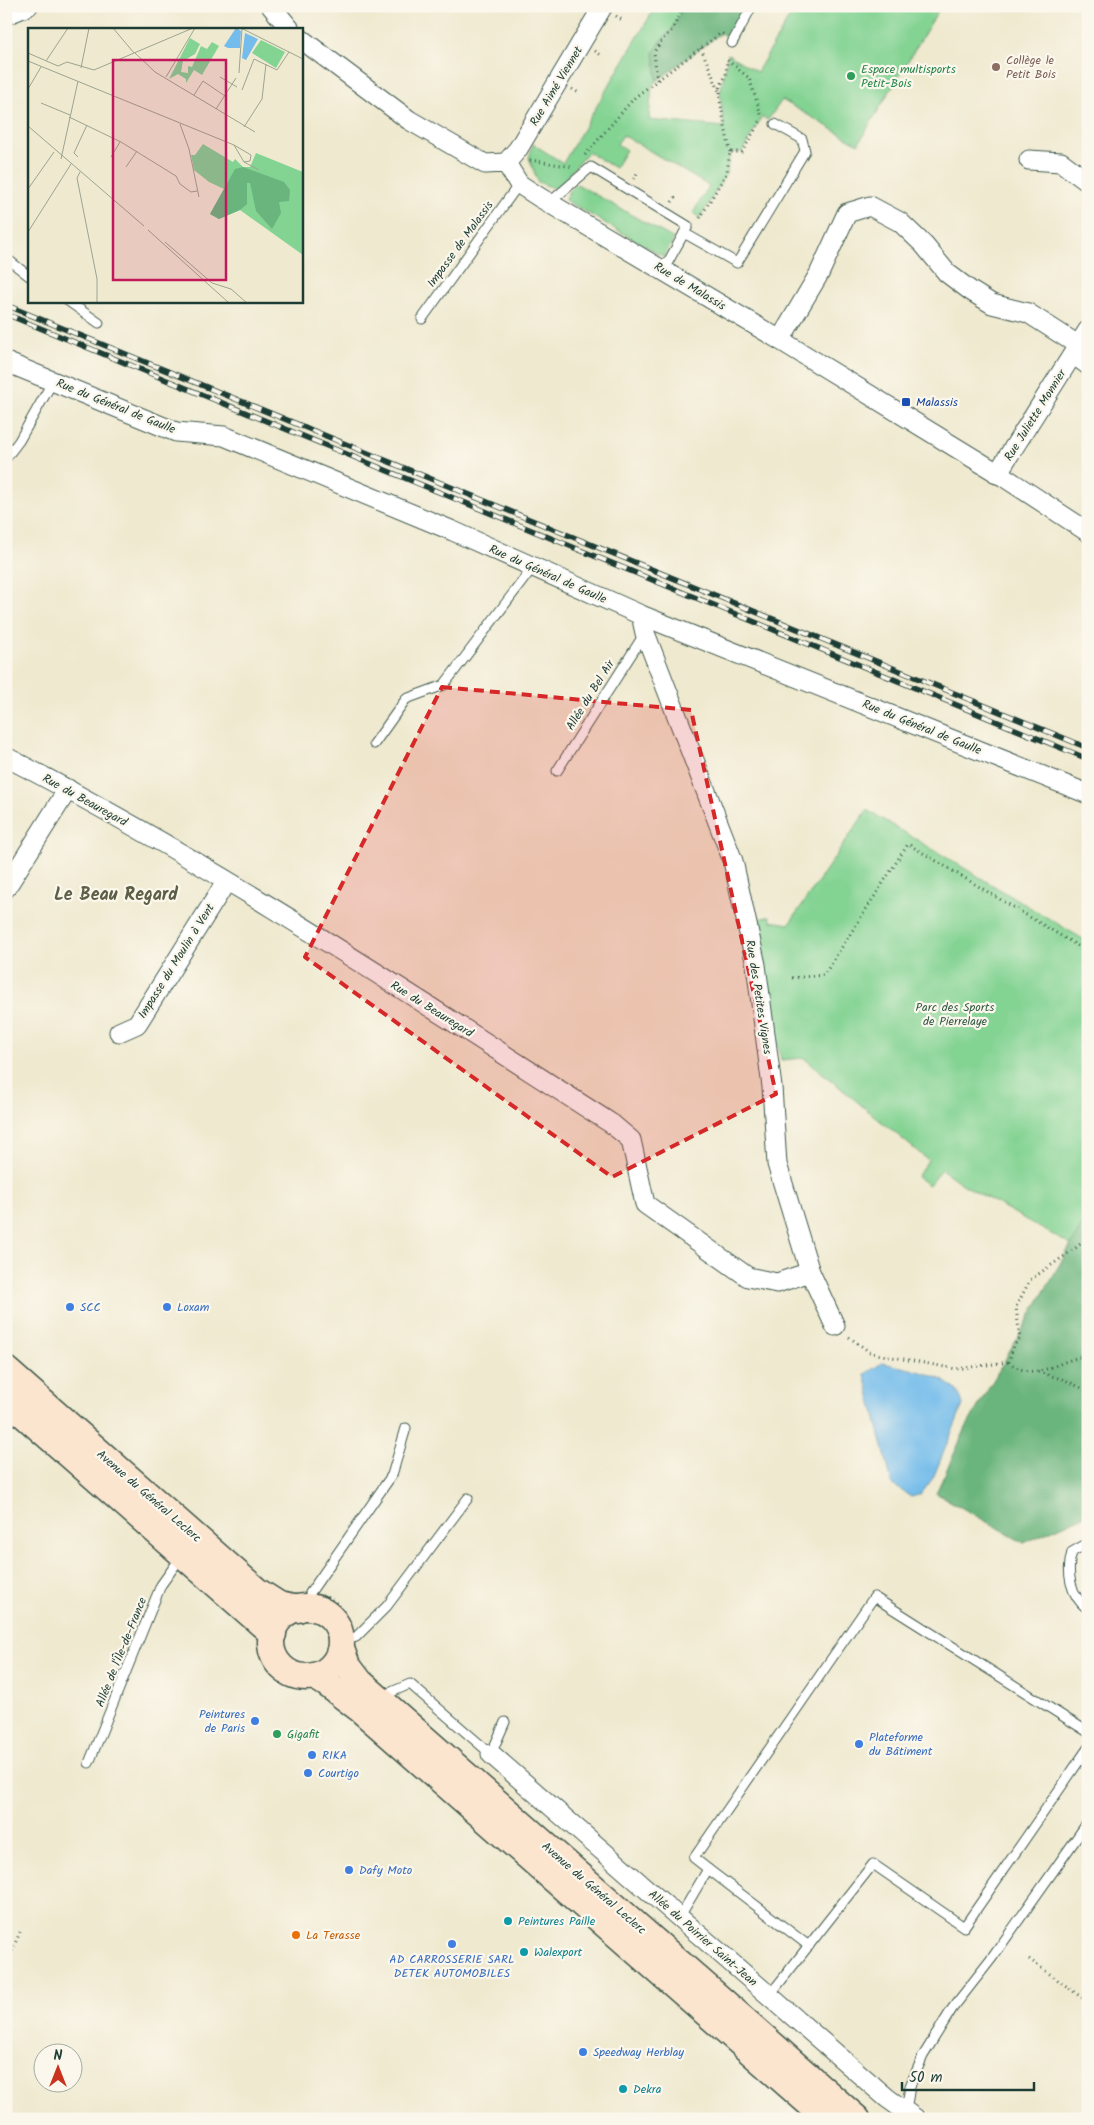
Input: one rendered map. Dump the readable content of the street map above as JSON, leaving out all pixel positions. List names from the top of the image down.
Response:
{
  "streets": {
    "main road": ["Avenue du Général Leclerc"],
    "street": [
      "Rue Aimé Viennet",
      "Rue de Malassis",
      "Rue du Général de Gaulle",
      "Rue Juliette Monnier",
      "Rue du Beauregard",
      "Impasse du Moulin à Vent",
      "Rue des Petites Vignes",
      "Allée du Poirrier Saint-Jean"
    ],
    "lane": ["Impasse de Malassis", "Allée du Bel Air", "Allée de l'Île-de-France"]
  },
  "crossings": [
    ["Rue Aimé Viennet", "Rue de Malassis"],
    ["Impasse de Malassis", "Rue de Malassis"],
    ["Rue de Malassis", "Rue Juliette Monnier"],
    ["Rue du Général de Gaulle", "Allée du Bel Air"],
    ["Rue du Général de Gaulle", "Rue des Petites Vignes"],
    ["Allée du Bel Air", "Rue des Petites Vignes"],
    ["Rue du Beauregard", "Impasse du Moulin à Vent"],
    ["Rue du Beauregard", "Rue des Petites Vignes"],
    ["Avenue du Général Leclerc", "Allée de l'Île-de-France"]
  ],
  "districts": ["Le Beau Regard"],
  "parks": ["Parc des Sports de Pierrelaye"],
  "places": {
    "other": [
      "Collège le Petit Bois",
      "Espace multisports Petit-Bois",
      "SCC",
      "Loxam",
      "Peintures de Paris",
      "Gigafit",
      "Plateforme du Bâtiment",
      "RIKA",
      "Courtigo",
      "Dafy Moto",
      "Peintures Paille",
      "La Terasse",
      "AD CARROSSERIE SARL DETEK AUTOMOBILES",
      "Walexport",
      "Speedway Herblay",
      "Dekra"
    ],
    "transit": ["Malassis"]
  },
  "scale_bar": "50 m",
  "north": "top"
}
